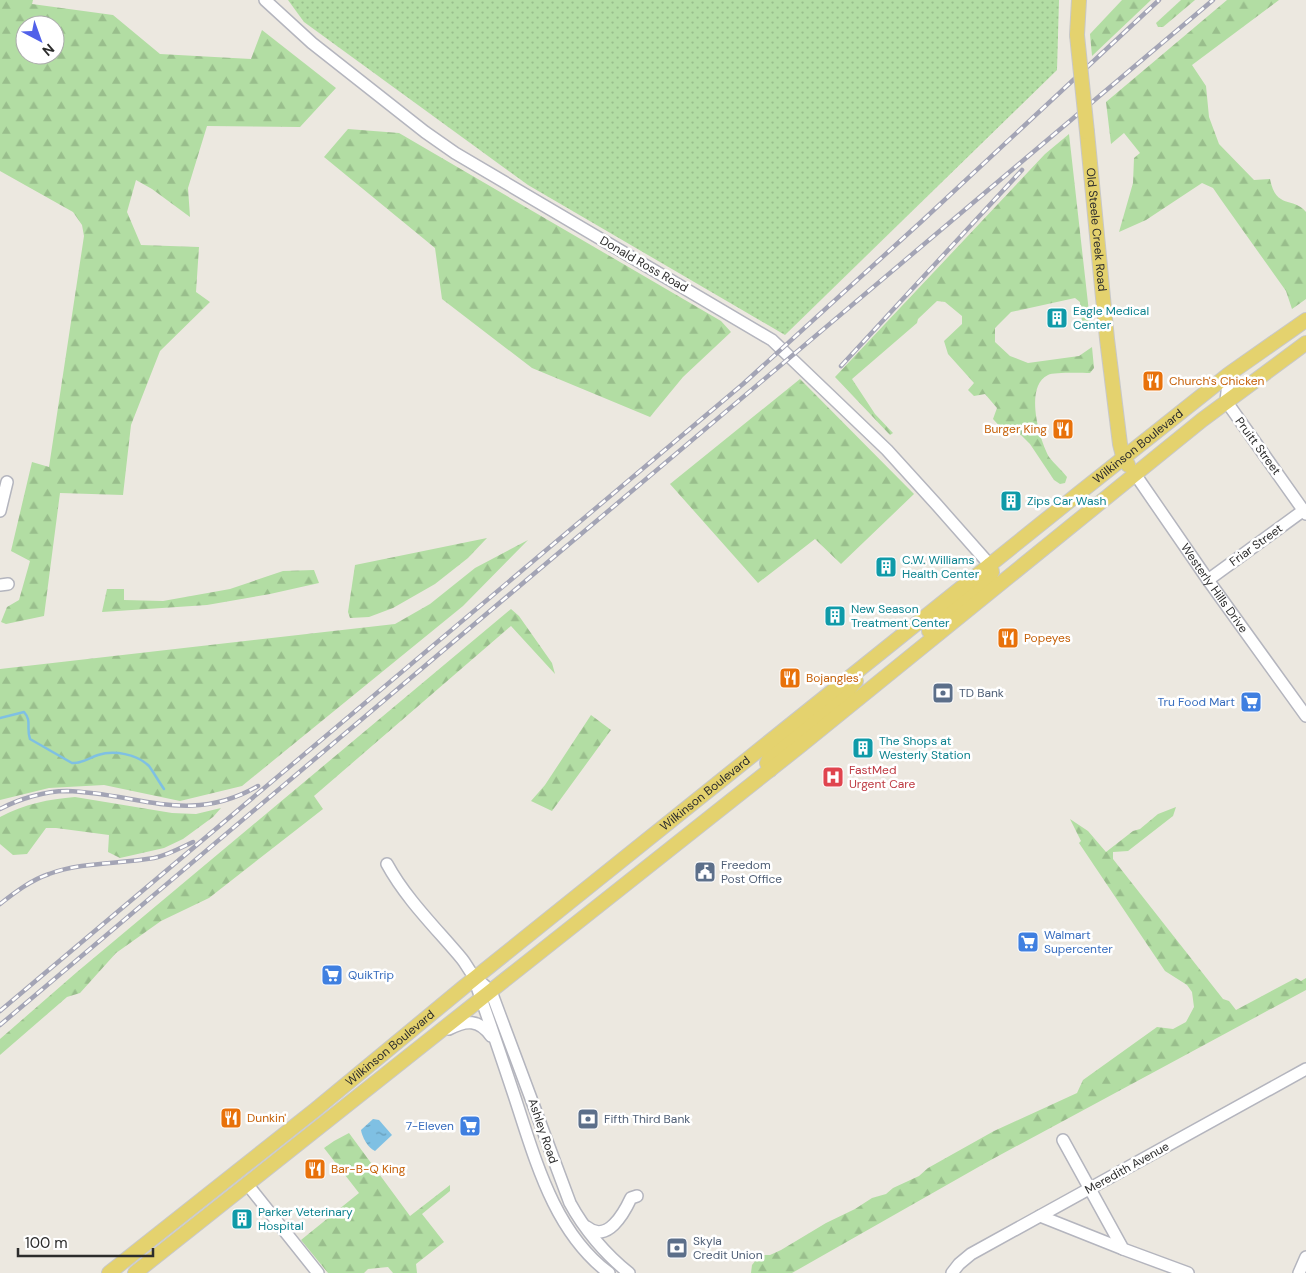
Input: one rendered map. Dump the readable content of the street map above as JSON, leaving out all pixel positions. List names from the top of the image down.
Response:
{
  "streets": {
    "main road": ["Old Steele Creek Road", "Wilkinson Boulevard", "Westerly Hills Drive"],
    "street": [
      "Donald Ross Road",
      "Pruitt Street",
      "Friar Street",
      "Ashley Road",
      "Meredith Avenue"
    ]
  },
  "crossings": [
    ["Old Steele Creek Road", "Wilkinson Boulevard"],
    ["Old Steele Creek Road", "Westerly Hills Drive"],
    ["Donald Ross Road", "Wilkinson Boulevard"],
    ["Pruitt Street", "Wilkinson Boulevard"],
    ["Pruitt Street", "Friar Street"],
    ["Wilkinson Boulevard", "Westerly Hills Drive"],
    ["Wilkinson Boulevard", "Ashley Road"],
    ["Friar Street", "Westerly Hills Drive"]
  ],
  "places": {
    "building": [
      "Eagle Medical Center",
      "Zips Car Wash",
      "C.W. Williams Health Center",
      "New Season Treatment Center",
      "The Shops at Westerly Station",
      "Parker Veterinary Hospital"
    ],
    "restaurant": [
      "Church's Chicken",
      "Burger King",
      "Popeyes",
      "Bojangles'",
      "Dunkin'",
      "Bar-B-Q King"
    ],
    "bank": ["TD Bank", "Fifth Third Bank", "Skyla Credit Union"],
    "supermarket": [
      "Tru Food Mart",
      "Walmart Supercenter",
      "QuikTrip",
      "7-Eleven"
    ],
    "hospital": ["FastMed Urgent Care"],
    "public building": ["Freedom Post Office"]
  },
  "scale_bar": "100 m",
  "north": "bottom right"
}
